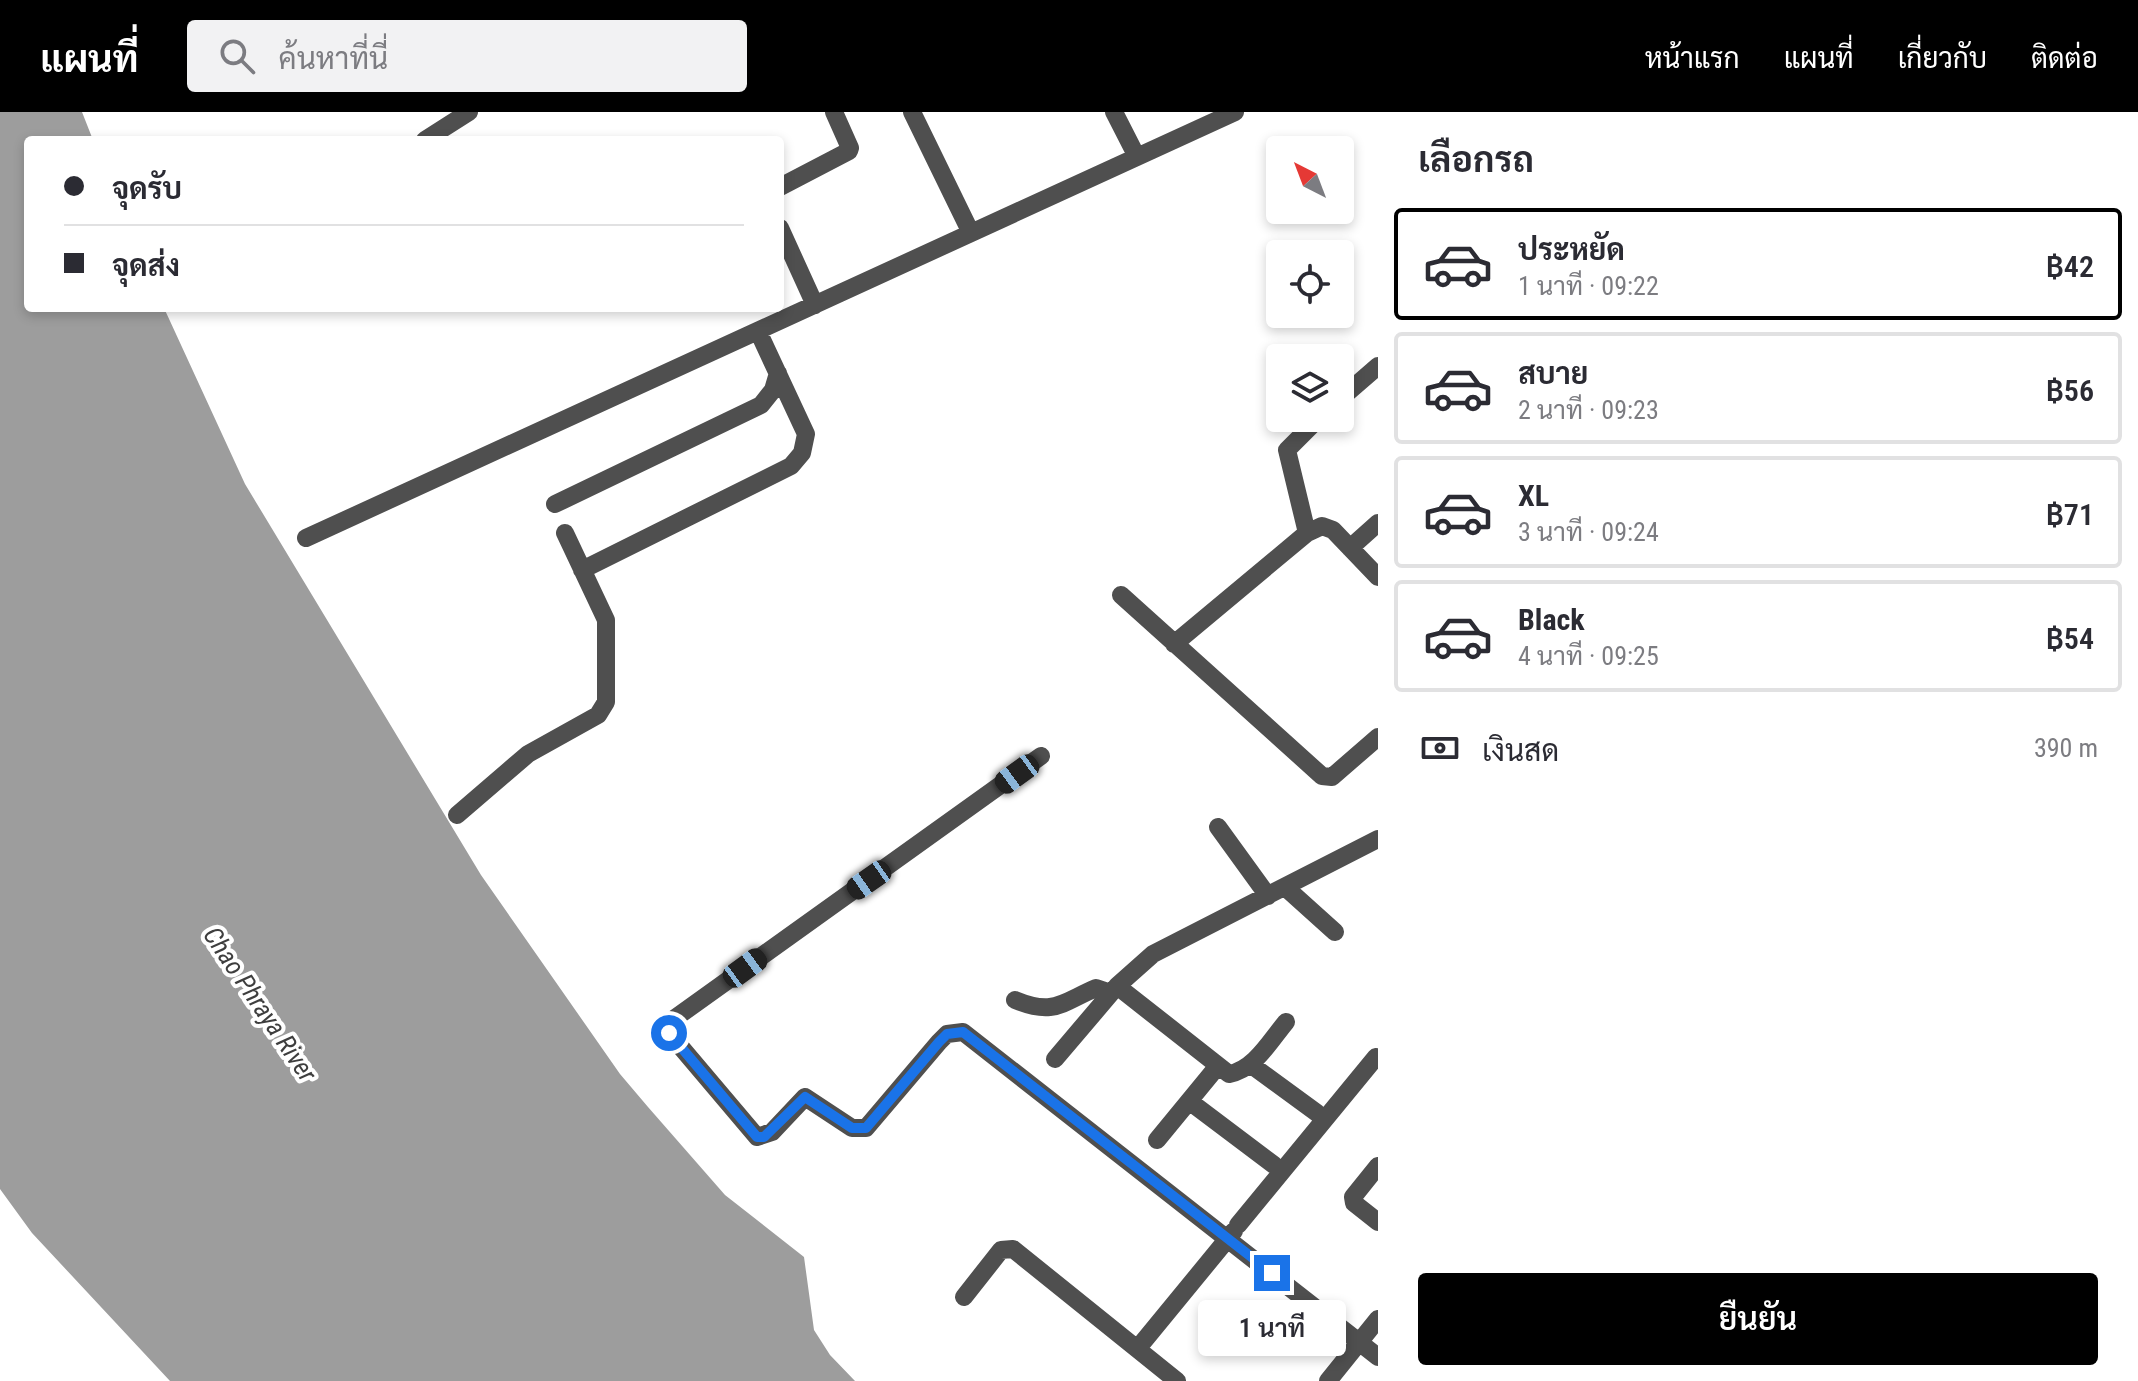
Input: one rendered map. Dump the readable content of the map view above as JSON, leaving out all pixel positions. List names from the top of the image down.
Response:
{
  "water": ["Chao Phraya River"],
  "north": "top left",
  "page": {
    "header": "แผนที่",
    "search": "ค้นหาที่นี่",
    "nav": [
      "หน้าแรก",
      "แผนที่",
      "เกี่ยวกับ",
      "ติดต่อ"
    ],
    "heading": "เลือกรถ",
    "banner": ["จุดรับ", "จุดส่ง"],
    "list": [
      {
        "name": "ประหยัด",
        "note": "1 นาที · 09:22",
        "value": "฿42"
      },
      {
        "name": "สบาย",
        "note": "2 นาที · 09:23",
        "value": "฿56"
      },
      {
        "name": "XL",
        "note": "3 นาที · 09:24",
        "value": "฿71"
      },
      {
        "name": "Black",
        "note": "4 นาที · 09:25",
        "value": "฿54"
      }
    ],
    "pay": ["เงินสด", "390 m"],
    "buttons": "ยืนยัน",
    "bubble": "1 นาที"
  }
}
